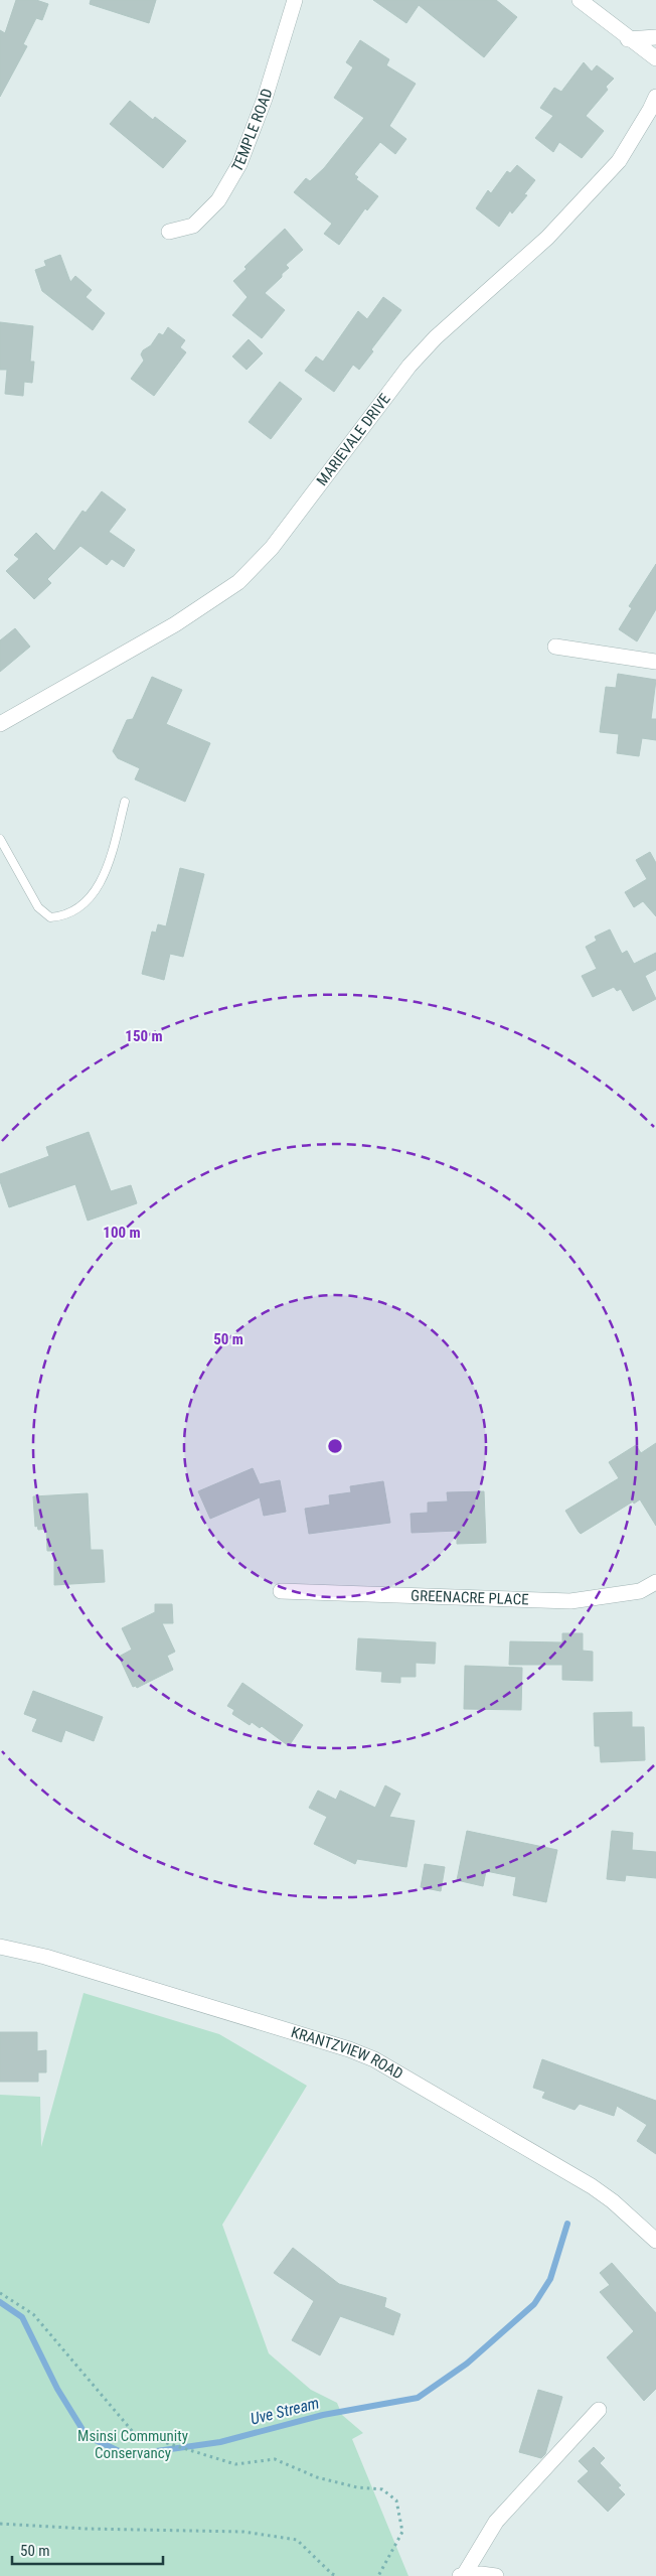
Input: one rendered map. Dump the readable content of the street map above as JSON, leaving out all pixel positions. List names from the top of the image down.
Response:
{
  "streets": {
    "street": [
      "TEMPLE ROAD",
      "MARIEVALE DRIVE",
      "GREENACRE PLACE",
      "KRANTZVIEW ROAD"
    ]
  },
  "water": ["Uve Stream"],
  "parks": ["Msinsi Community Conservancy"],
  "scale_bar": "50 m",
  "rings": ["150 m", "100 m", "50 m"]
}
